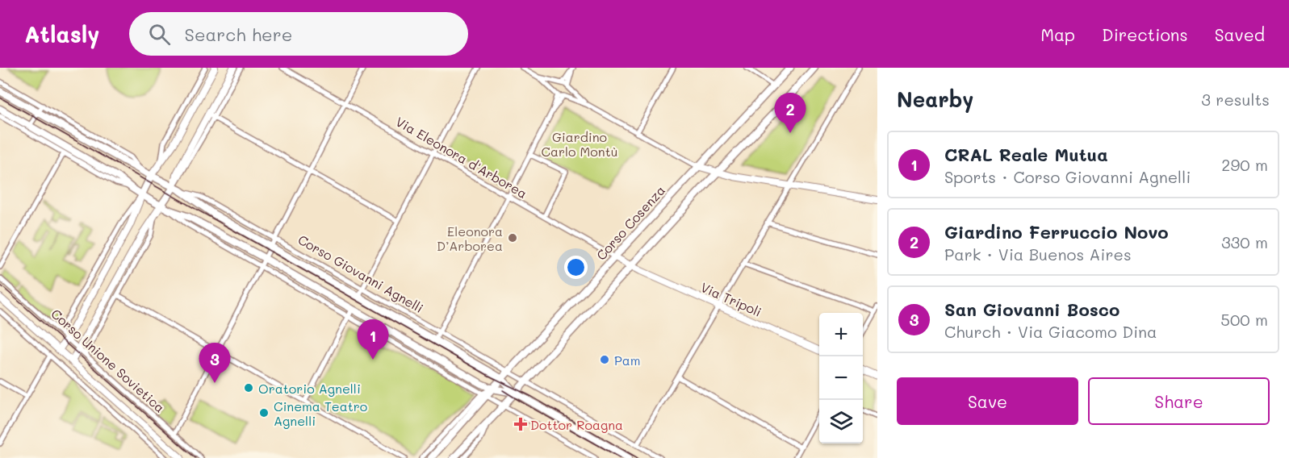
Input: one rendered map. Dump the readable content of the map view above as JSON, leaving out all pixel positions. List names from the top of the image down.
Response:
{
  "streets": {
    "main road": ["Corso Cosenza", "Corso Giovanni Agnelli"],
    "street": ["Via Eleonora d'Arborea", "Via Tripoli", "Corso Unione Sovietica"]
  },
  "crossings": [
    ["Via Eleonora d'Arborea", "Corso Cosenza"],
    ["Via Eleonora d'Arborea", "Via Tripoli"],
    ["Corso Cosenza", "Corso Giovanni Agnelli"]
  ],
  "parks": ["Giardino Carlo Montù"],
  "places": {
    "other": [
      "Eleonora D’Arborea",
      "Pam",
      "Oratorio Agnelli",
      "Cinema Teatro Agnelli"
    ],
    "health": ["Dottor Roagna"]
  },
  "page": {
    "header": "Atlasly",
    "search": "Search here",
    "nav": ["Map", "Directions", "Saved"],
    "heading": ["Nearby", "3 results"],
    "pins": ["2", "1", "3"],
    "list": [
      {
        "mark": "1",
        "name": "CRAL Reale Mutua",
        "note": "Sports · Corso Giovanni Agnelli",
        "value": "290 m"
      },
      {
        "mark": "2",
        "name": "Giardino Ferruccio Novo",
        "note": "Park · Via Buenos Aires",
        "value": "330 m"
      },
      {
        "mark": "3",
        "name": "San Giovanni Bosco",
        "note": "Church · Via Giacomo Dina",
        "value": "500 m"
      }
    ],
    "map_buttons": ["+", "−"],
    "buttons": ["Save", "Share"]
  }
}
